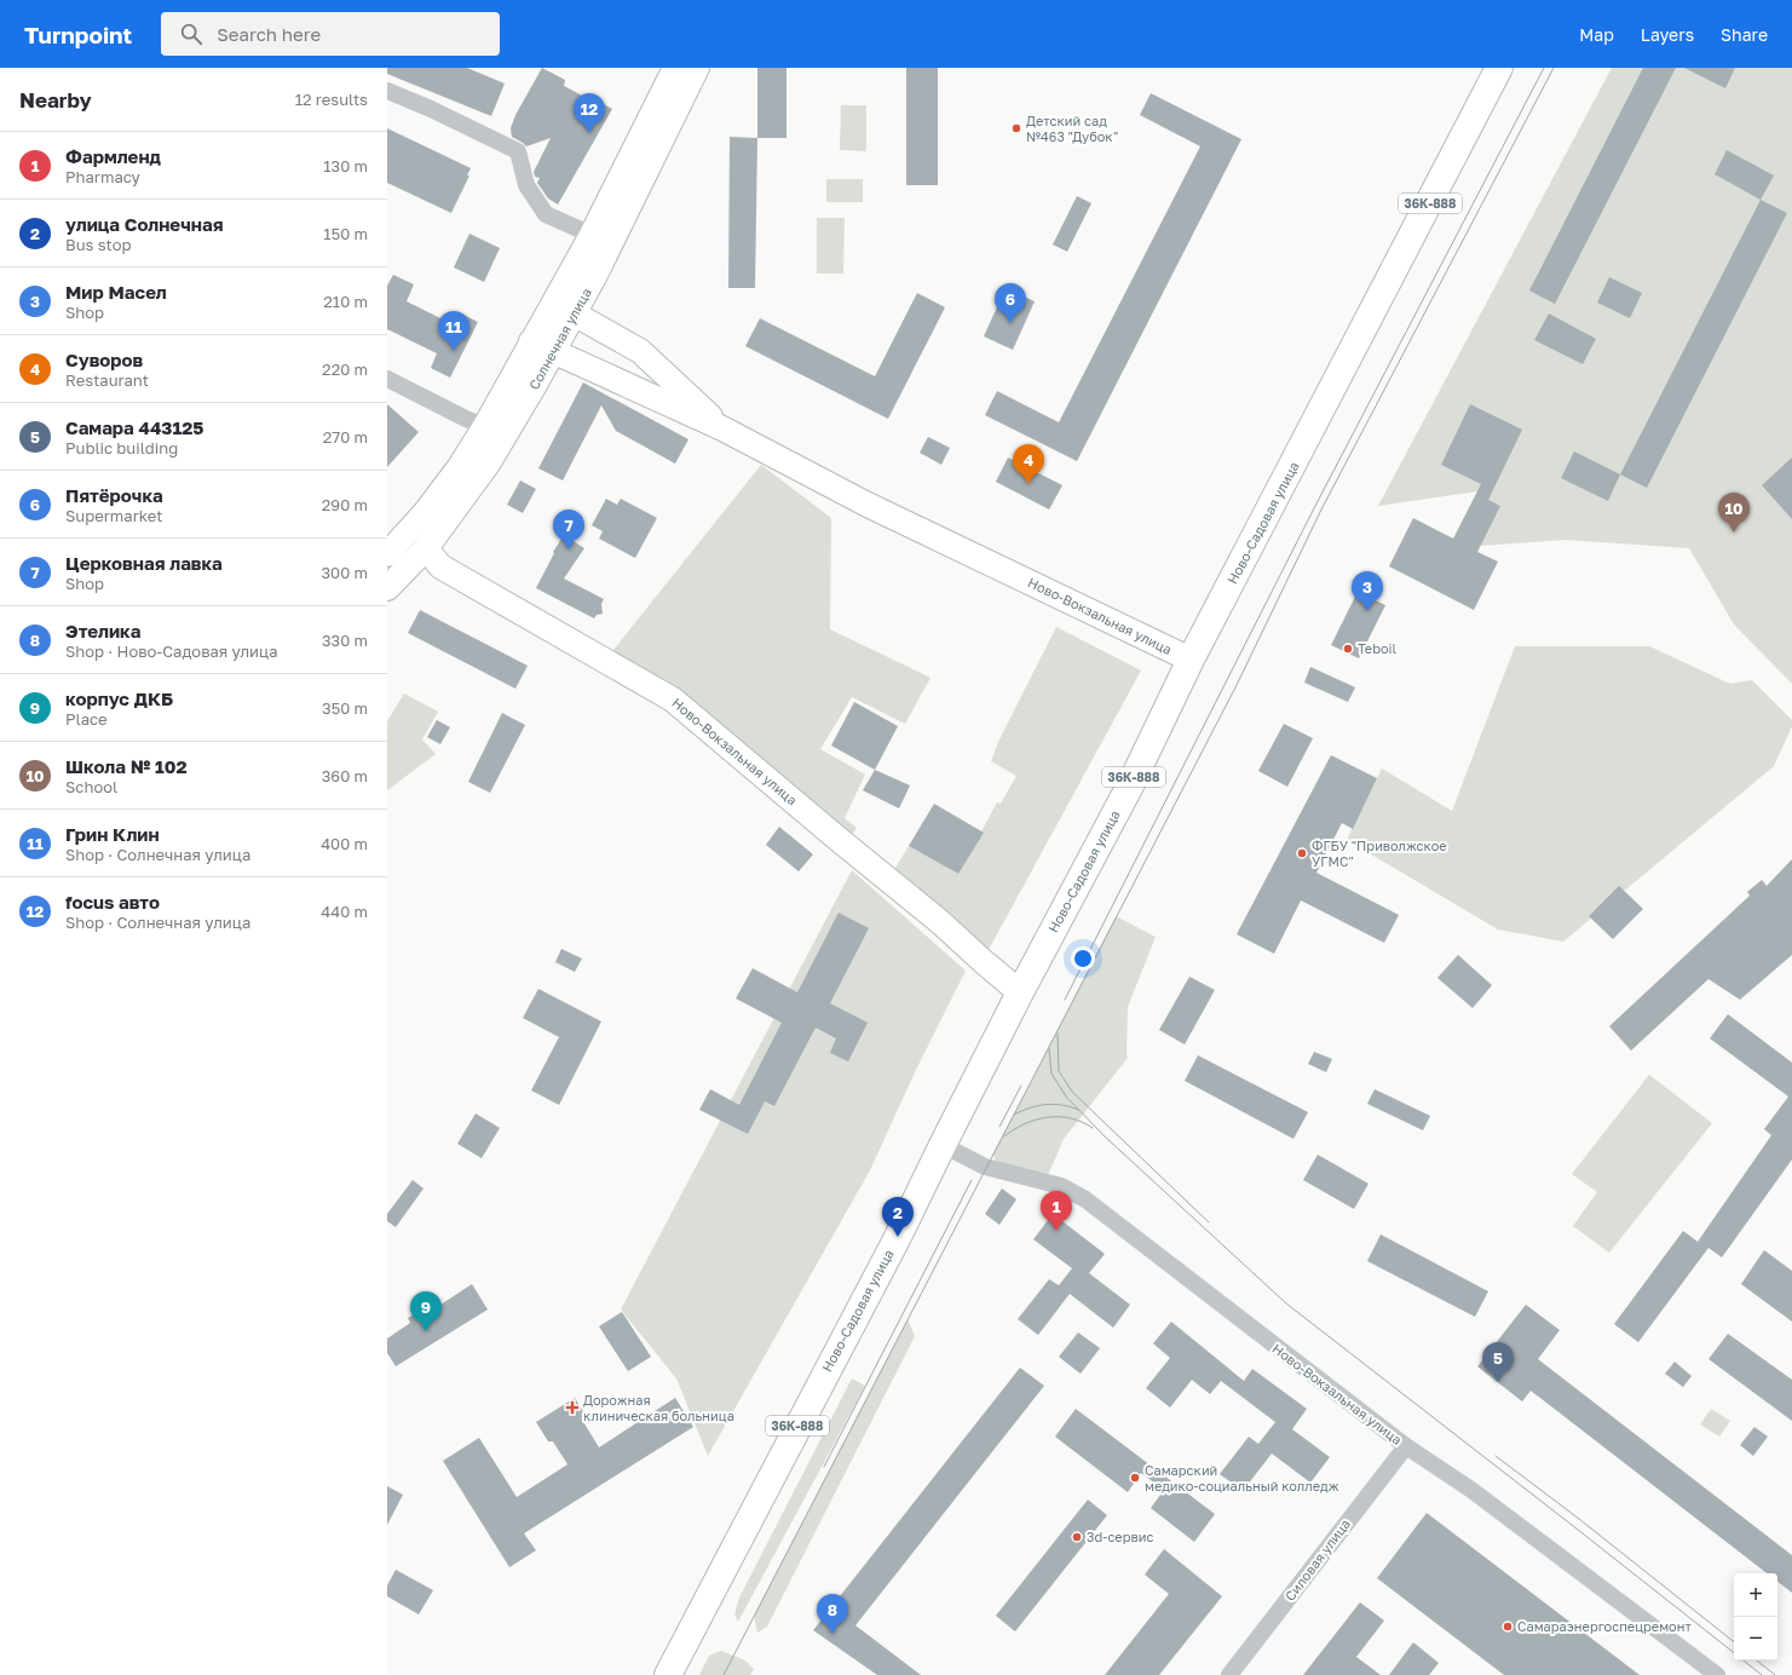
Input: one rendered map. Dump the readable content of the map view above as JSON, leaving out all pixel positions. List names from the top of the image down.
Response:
{
  "streets": {
    "main road": ["36К-888", "Ново-Садовая улица"],
    "street": ["Солнечная улица", "Ново-Вокзальная улица", "Силовая улица"]
  },
  "crossings": [
    ["Солнечная улица", "Ново-Вокзальная улица"],
    ["Ново-Садовая улица", "Ново-Вокзальная улица"],
    ["Ново-Вокзальная улица", "Силовая улица"]
  ],
  "places": {
    "other": [
      "Детский сад №463 \"Дубок\"",
      "Teboil",
      "ФГБУ \"Приволжское УГМС\"",
      "Самарский медико-социальный колледж",
      "3d-сервис",
      "Самараэнергоспецремонт"
    ],
    "health": ["Дорожная клиническая больница"]
  },
  "page": {
    "header": "Turnpoint",
    "search": "Search here",
    "nav": ["Map", "Layers", "Share"],
    "heading": ["Nearby", "12 results"],
    "pins": [
      "12",
      "6",
      "11",
      "4",
      "10",
      "7",
      "3",
      "1",
      "2",
      "9",
      "5",
      "8"
    ],
    "list": [
      {
        "mark": "1",
        "name": "Фармленд",
        "note": "Pharmacy",
        "value": "130 m"
      },
      {
        "mark": "2",
        "name": "улица Солнечная",
        "note": "Bus stop",
        "value": "150 m"
      },
      {
        "mark": "3",
        "name": "Мир Масел",
        "note": "Shop",
        "value": "210 m"
      },
      {
        "mark": "4",
        "name": "Суворов",
        "note": "Restaurant",
        "value": "220 m"
      },
      {
        "mark": "5",
        "name": "Самара 443125",
        "note": "Public building",
        "value": "270 m"
      },
      {
        "mark": "6",
        "name": "Пятёрочка",
        "note": "Supermarket",
        "value": "290 m"
      },
      {
        "mark": "7",
        "name": "Церковная лавка",
        "note": "Shop",
        "value": "300 m"
      },
      {
        "mark": "8",
        "name": "Этелика",
        "note": "Shop · Ново-Садовая улица",
        "value": "330 m"
      },
      {
        "mark": "9",
        "name": "корпус ДКБ",
        "note": "Place",
        "value": "350 m"
      },
      {
        "mark": "10",
        "name": "Школа № 102",
        "note": "School",
        "value": "360 m"
      },
      {
        "mark": "11",
        "name": "Грин Клин",
        "note": "Shop · Солнечная улица",
        "value": "400 m"
      },
      {
        "mark": "12",
        "name": "focus авто",
        "note": "Shop · Солнечная улица",
        "value": "440 m"
      }
    ],
    "map_buttons": ["+", "−"]
  }
}
